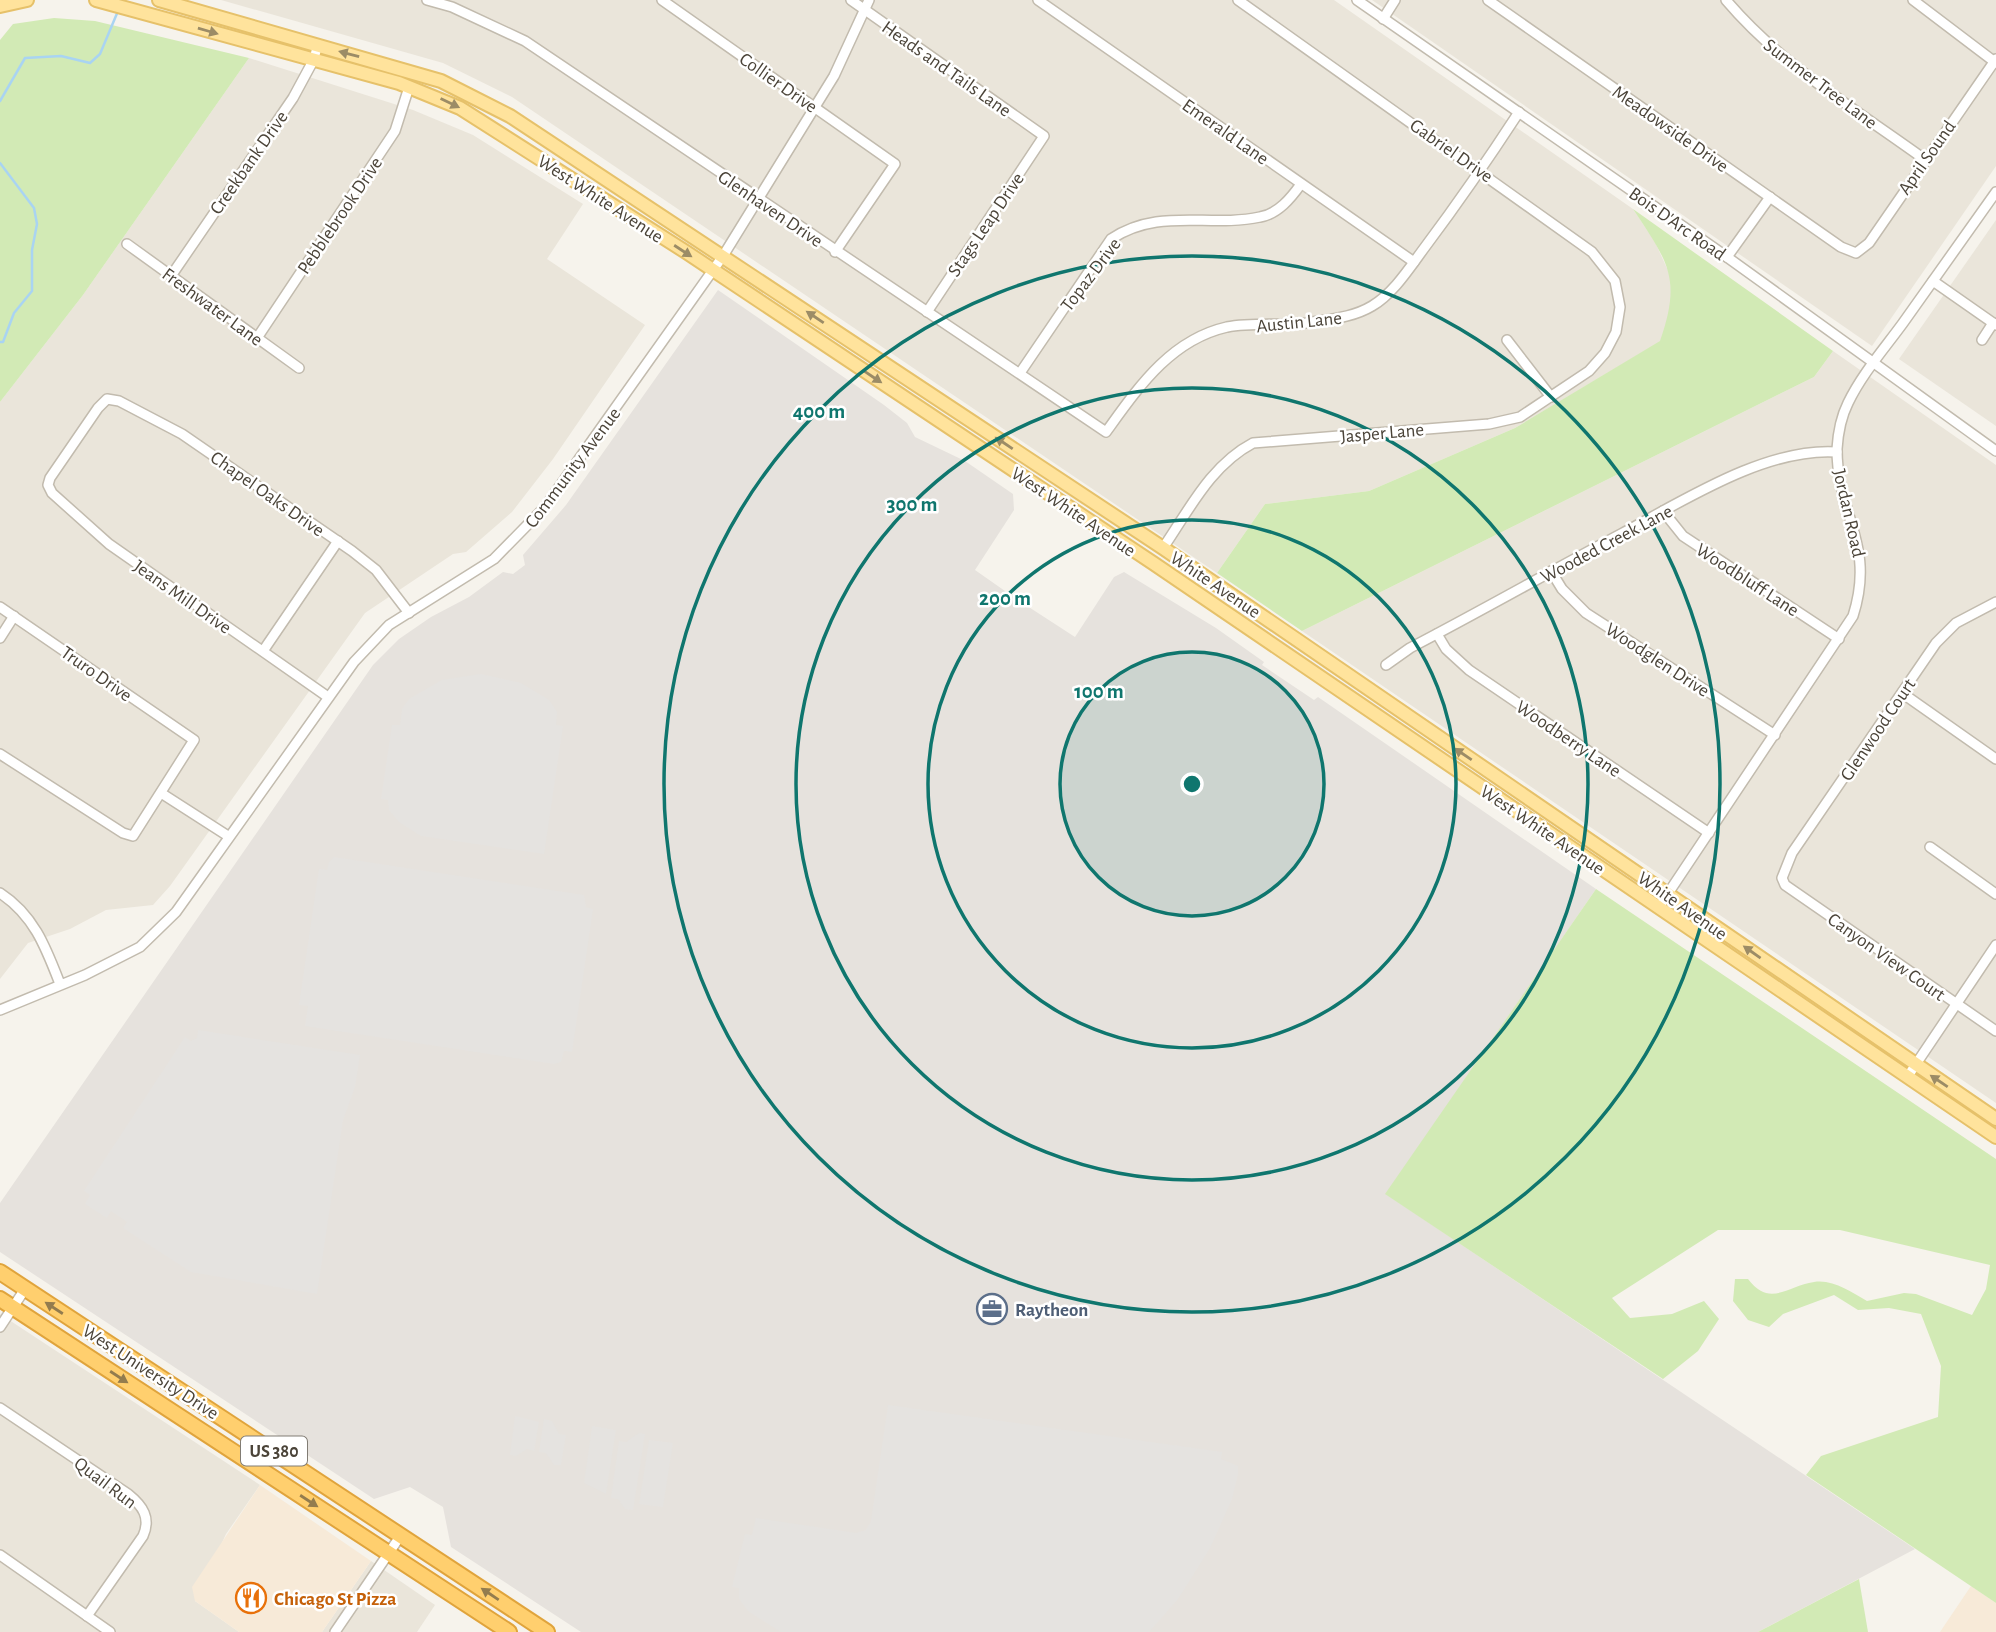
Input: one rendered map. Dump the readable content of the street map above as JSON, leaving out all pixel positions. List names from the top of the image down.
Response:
{
  "streets": {
    "highway": ["West University Drive", "US 380"],
    "main road": ["West White Avenue", "White Avenue"],
    "street": [
      "Heads and Tails Lane",
      "Collier Drive",
      "Summer Tree Lane",
      "Meadowside Drive",
      "Emerald Lane",
      "Gabriel Drive",
      "April Sound",
      "Creekbank Drive",
      "Glenhaven Drive",
      "Pebblebrook Drive",
      "Bois D'Arc Road",
      "Stags Leap Drive",
      "Topaz Drive",
      "Freshwater Lane",
      "Austin Lane",
      "Jasper Lane",
      "Community Avenue",
      "Chapel Oaks Drive",
      "Jordan Road",
      "Wooded Creek Lane",
      "Woodbluff Lane",
      "Jeans Mill Drive",
      "Woodglen Drive",
      "Truro Drive",
      "Glenwood Court",
      "Woodberry Lane",
      "Canyon View Court",
      "Quail Run"
    ]
  },
  "crossings": [
    ["Heads and Tails Lane", "Stags Leap Drive"],
    ["Heads and Tails Lane", "Community Avenue"],
    ["Collier Drive", "Glenhaven Drive"],
    ["Collier Drive", "Community Avenue"],
    ["Summer Tree Lane", "April Sound"],
    ["Meadowside Drive", "April Sound"],
    ["Emerald Lane", "Topaz Drive"],
    ["Emerald Lane", "Austin Lane"],
    ["Gabriel Drive", "Austin Lane"],
    ["Gabriel Drive", "Jasper Lane"],
    ["Creekbank Drive", "West White Avenue"],
    ["Creekbank Drive", "Freshwater Lane"],
    ["West White Avenue", "Pebblebrook Drive"],
    ["West White Avenue", "Jasper Lane"],
    ["West White Avenue", "Community Avenue"],
    ["West White Avenue", "Jordan Road"],
    ["West White Avenue", "White Avenue"],
    ["Glenhaven Drive", "Stags Leap Drive"],
    ["Glenhaven Drive", "Topaz Drive"],
    ["Glenhaven Drive", "Austin Lane"],
    ["Glenhaven Drive", "Community Avenue"],
    ["Pebblebrook Drive", "Freshwater Lane"],
    ["Bois D'Arc Road", "Austin Lane"],
    ["Bois D'Arc Road", "Jordan Road"],
    ["Jasper Lane", "White Avenue"],
    ["Community Avenue", "Chapel Oaks Drive"],
    ["Community Avenue", "Jeans Mill Drive"],
    ["Chapel Oaks Drive", "Jeans Mill Drive"],
    ["Jordan Road", "Wooded Creek Lane"],
    ["Jordan Road", "Woodbluff Lane"],
    ["Jordan Road", "White Avenue"],
    ["Jordan Road", "Woodglen Drive"],
    ["Jordan Road", "Woodberry Lane"],
    ["Wooded Creek Lane", "Woodbluff Lane"],
    ["Wooded Creek Lane", "Woodglen Drive"],
    ["Wooded Creek Lane", "Woodberry Lane"],
    ["Glenwood Court", "Canyon View Court"]
  ],
  "one_way": ["White Avenue"],
  "places": {
    "office": ["Raytheon"],
    "restaurant": ["Chicago St Pizza"]
  },
  "rings": [
    "400 m",
    "300 m",
    "200 m",
    "100 m"
  ]
}
